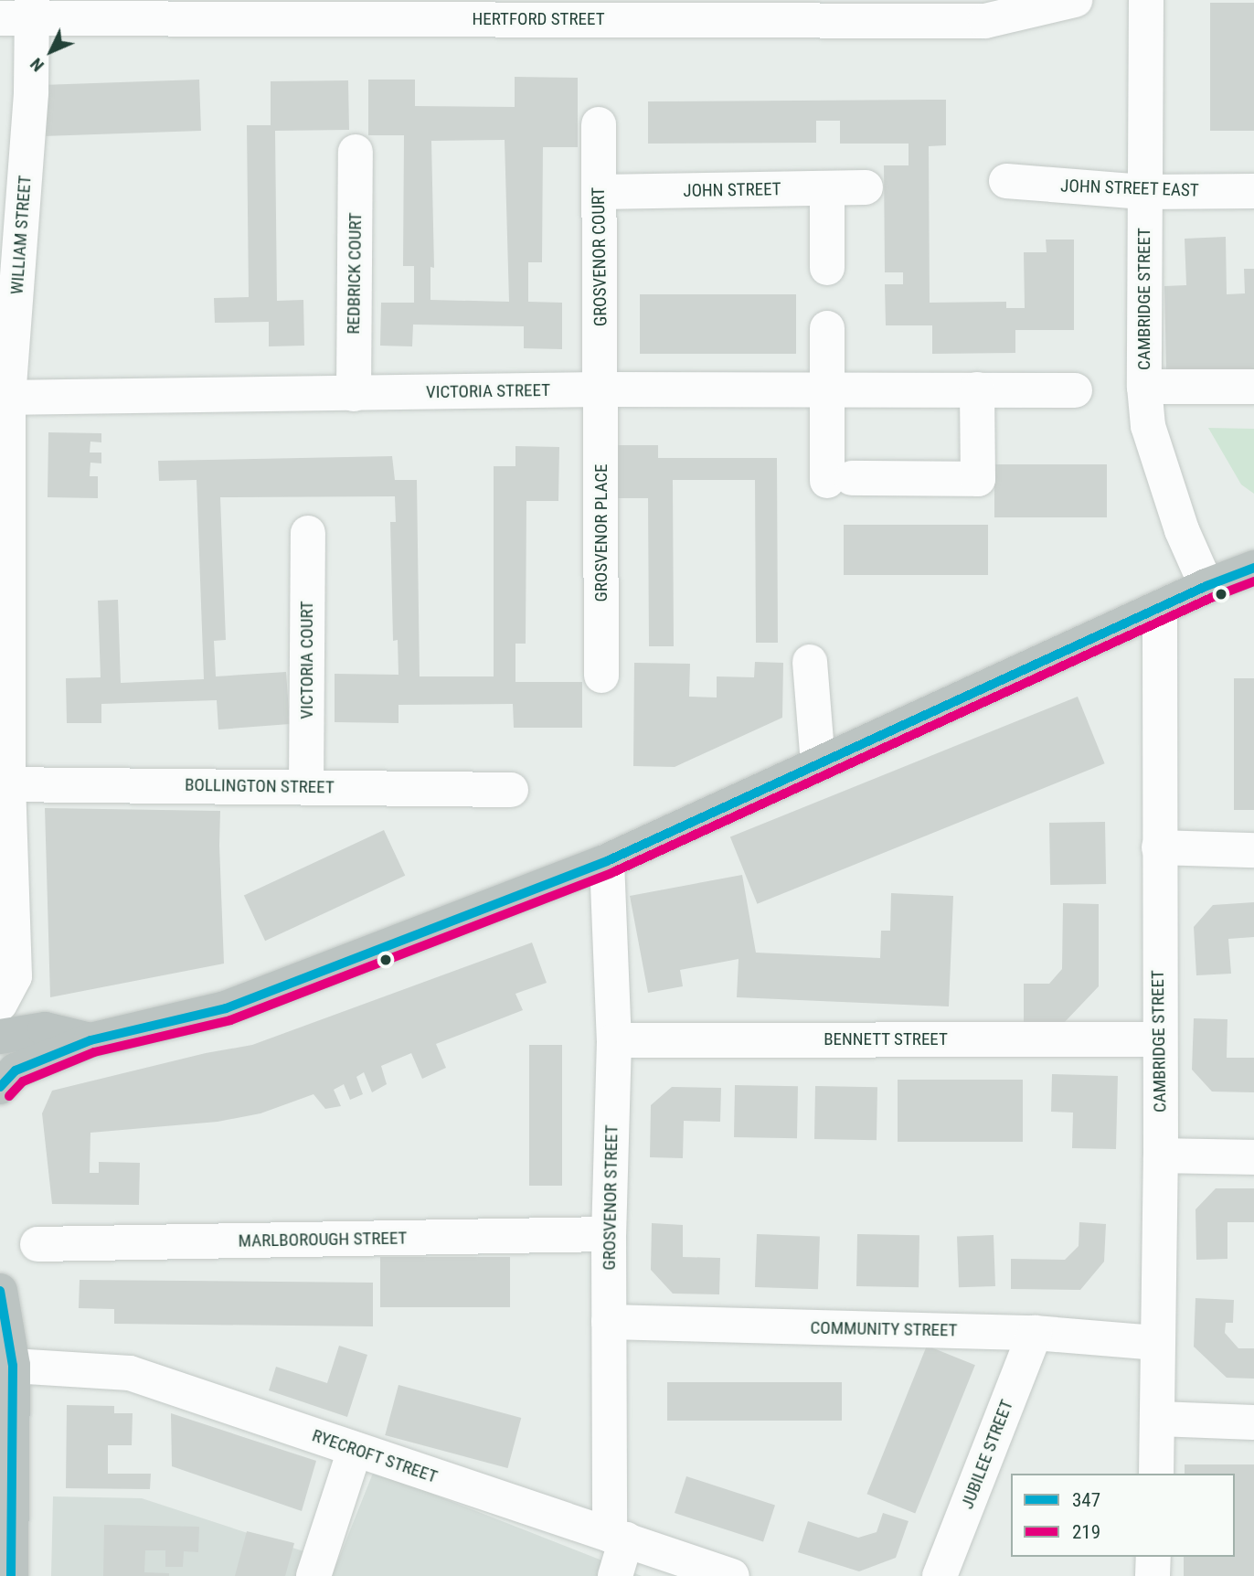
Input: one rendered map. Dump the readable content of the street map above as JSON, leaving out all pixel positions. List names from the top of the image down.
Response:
{
  "streets": {
    "street": [
      "HERTFORD STREET",
      "JOHN STREET EAST",
      "JOHN STREET",
      "WILLIAM STREET",
      "GROSVENOR COURT",
      "REDBRICK COURT",
      "CAMBRIDGE STREET",
      "VICTORIA STREET",
      "GROSVENOR PLACE",
      "VICTORIA COURT",
      "BOLLINGTON STREET",
      "BENNETT STREET",
      "GROSVENOR STREET",
      "MARLBOROUGH STREET",
      "COMMUNITY STREET",
      "JUBILEE STREET",
      "RYECROFT STREET"
    ]
  },
  "crossings": [
    ["HERTFORD STREET", "WILLIAM STREET"],
    ["JOHN STREET EAST", "CAMBRIDGE STREET"],
    ["JOHN STREET", "GROSVENOR COURT"],
    ["WILLIAM STREET", "VICTORIA STREET"],
    ["WILLIAM STREET", "BOLLINGTON STREET"],
    ["GROSVENOR COURT", "VICTORIA STREET"],
    ["GROSVENOR COURT", "GROSVENOR PLACE"],
    ["REDBRICK COURT", "VICTORIA STREET"],
    ["CAMBRIDGE STREET", "BENNETT STREET"],
    ["CAMBRIDGE STREET", "COMMUNITY STREET"],
    ["VICTORIA STREET", "GROSVENOR PLACE"],
    ["VICTORIA COURT", "BOLLINGTON STREET"],
    ["BENNETT STREET", "GROSVENOR STREET"],
    ["GROSVENOR STREET", "MARLBOROUGH STREET"],
    ["GROSVENOR STREET", "COMMUNITY STREET"],
    ["GROSVENOR STREET", "RYECROFT STREET"],
    ["COMMUNITY STREET", "JUBILEE STREET"]
  ],
  "lines": ["transit line 347", "transit line 219"],
  "legend": ["347", "219"],
  "north": "bottom left"
}
